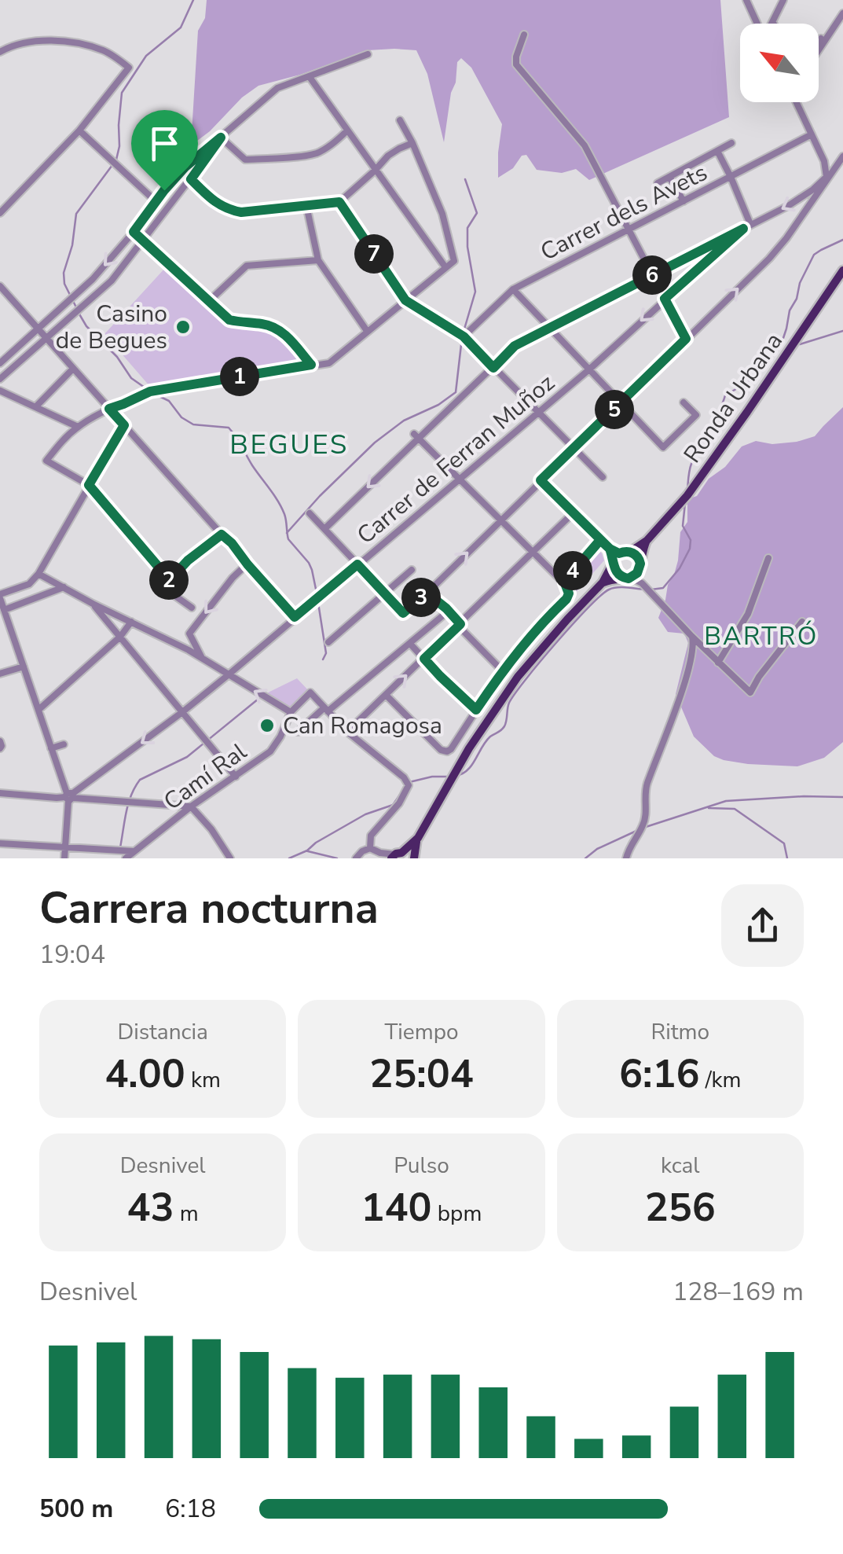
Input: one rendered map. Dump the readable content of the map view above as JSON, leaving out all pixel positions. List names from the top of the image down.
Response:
{
  "streets": {
    "main road": ["Ronda Urbana"],
    "street": ["Carrer dels Avets", "Carrer de Ferran Muñoz", "Camí Ral"]
  },
  "districts": ["BEGUES", "BARTRÓ"],
  "places": ["Casino de Begues", "Can Romagosa"],
  "north": "top left",
  "page": {
    "pins": [
      "7",
      "6",
      "1",
      "5",
      "4",
      "2",
      "3"
    ],
    "heading": ["Carrera nocturna", "19:04"],
    "stats": [
      ["Distancia", "4.00 km"],
      ["Tiempo", "25:04"],
      ["Ritmo", "6:16 /km"],
      ["Desnivel", "43 m"],
      ["Pulso", "140 bpm"],
      ["kcal", "256"]
    ],
    "chart": ["Desnivel", "128–169 m"],
    "list": [
      {
        "name": "500 m",
        "note": "6:18"
      }
    ]
  }
}
